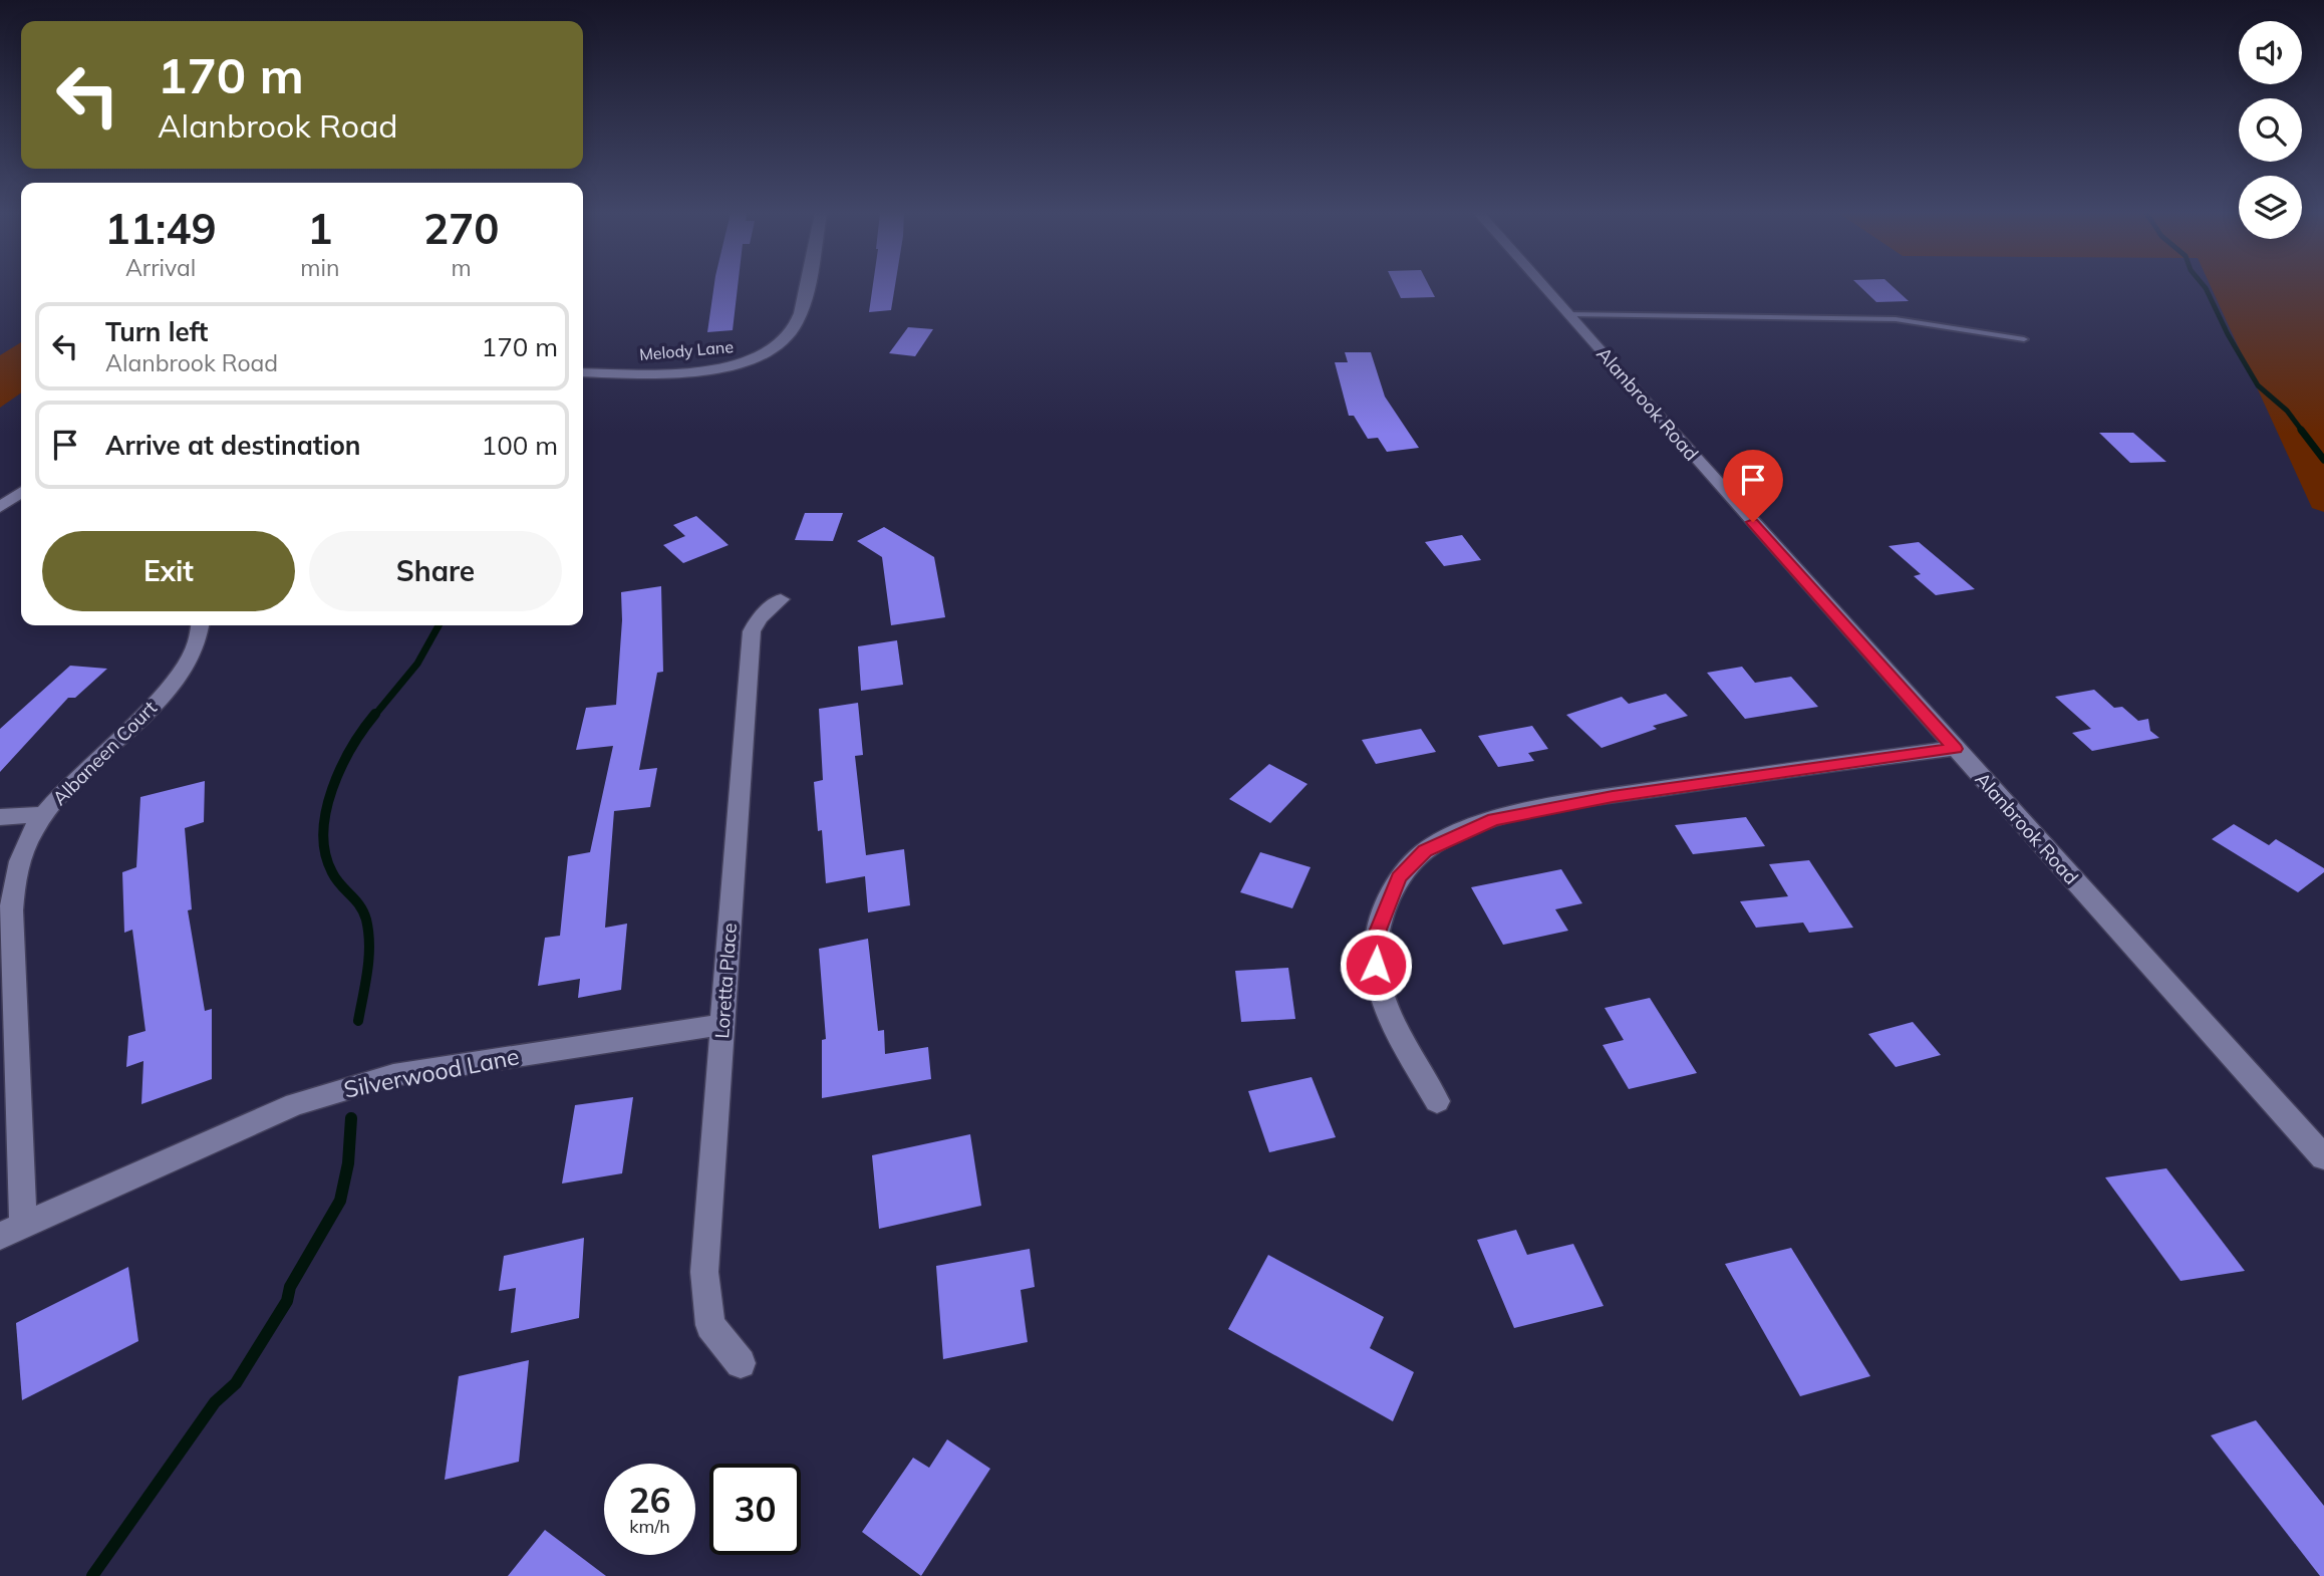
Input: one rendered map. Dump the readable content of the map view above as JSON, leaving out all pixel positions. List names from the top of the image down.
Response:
{
  "streets": {
    "street": [
      "Melody Lane",
      "Alanbrook Road",
      "Albaneen Court",
      "Loretta Place",
      "Silverwood Lane"
    ]
  },
  "crossings": [
    ["Albaneen Court", "Silverwood Lane"],
    ["Loretta Place", "Silverwood Lane"]
  ],
  "page": {
    "turn": ["170 m", "Alanbrook Road"],
    "eta": [
      "11:49",
      "Arrival",
      "1",
      "min",
      "270",
      "m"
    ],
    "list": [
      {
        "name": "Turn left",
        "note": "Alanbrook Road",
        "value": "170 m"
      },
      {
        "name": "Arrive at destination",
        "value": "100 m"
      }
    ],
    "buttons": ["Exit", "Share"],
    "speed": "26 km/h",
    "limit": "30"
  }
}
